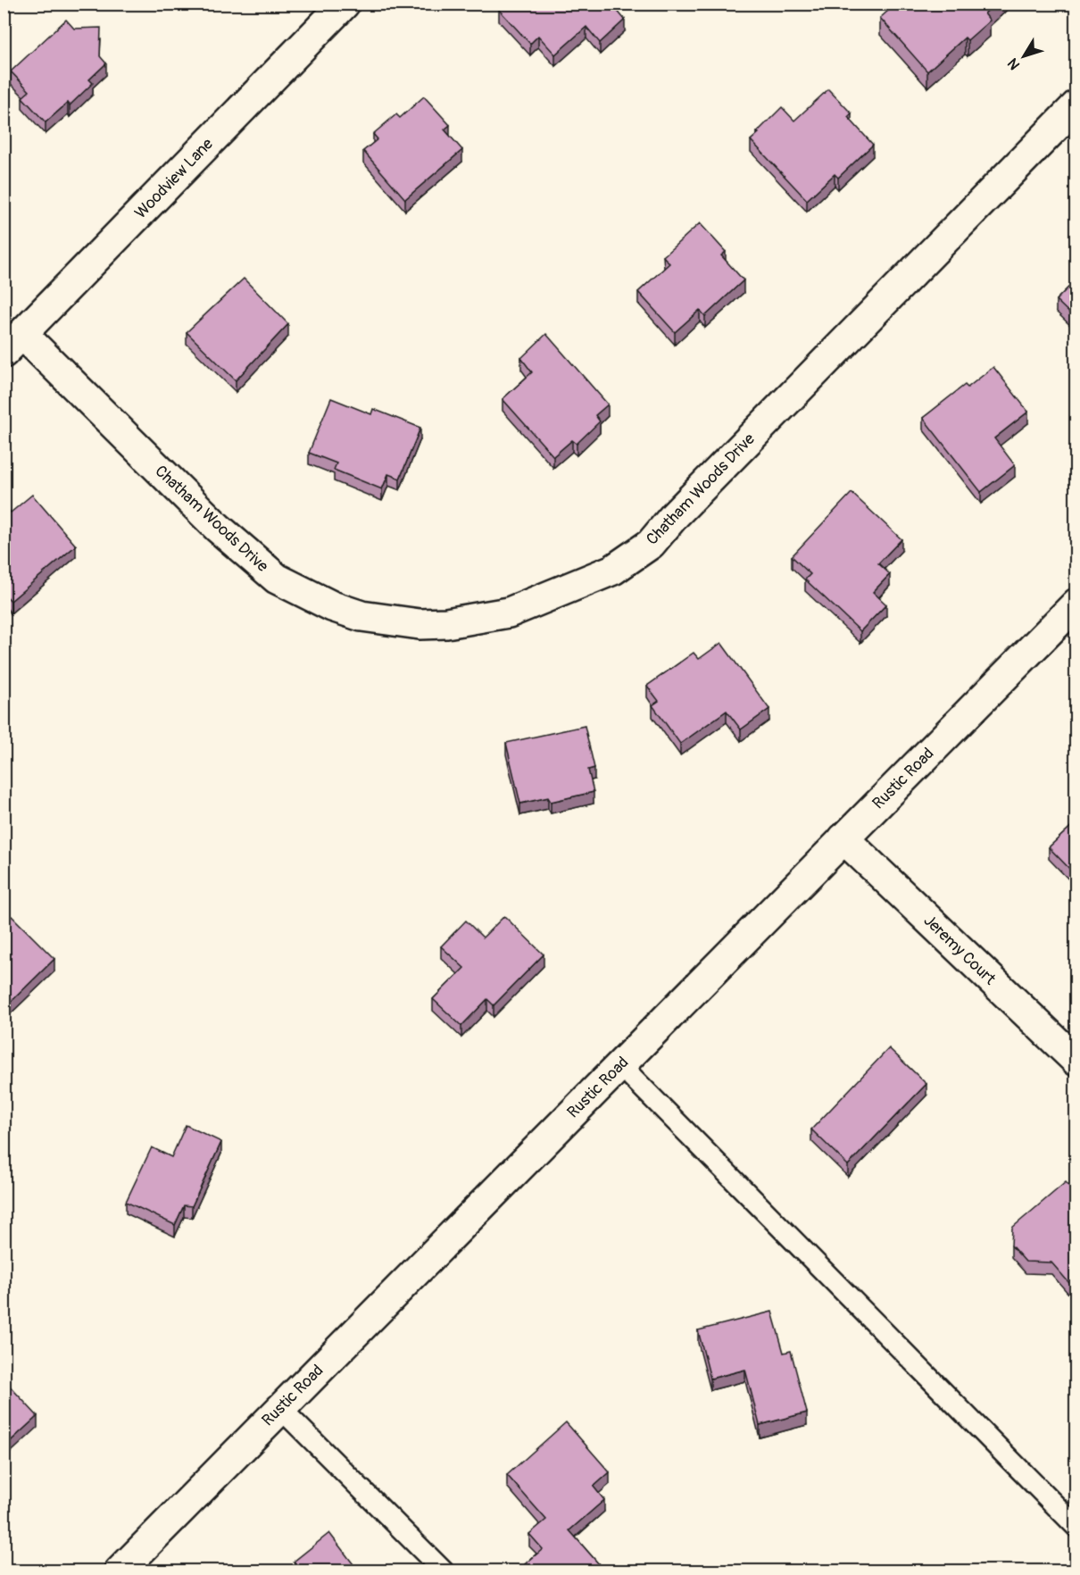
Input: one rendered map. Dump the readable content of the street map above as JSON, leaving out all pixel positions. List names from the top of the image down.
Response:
{
  "streets": {
    "street": [
      "Woodview Lane",
      "Chatham Woods Drive",
      "Rustic Road",
      "Jeremy Court"
    ]
  },
  "crossings": [
    ["Woodview Lane", "Chatham Woods Drive"],
    ["Rustic Road", "Jeremy Court"]
  ],
  "north": "bottom left"
}
